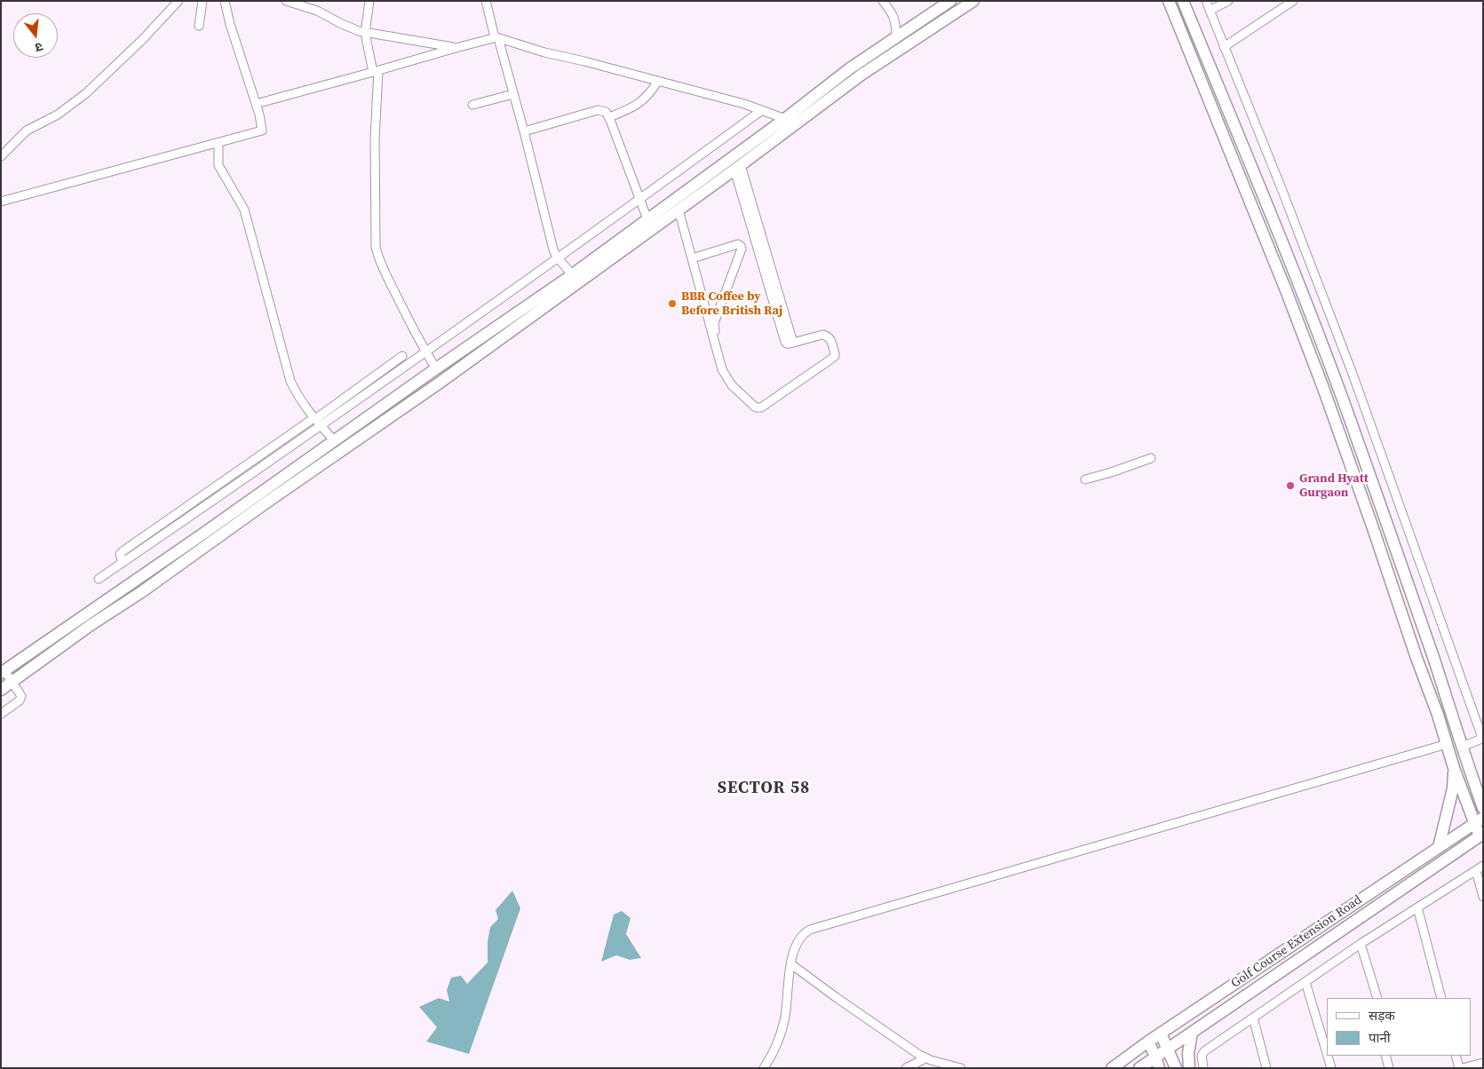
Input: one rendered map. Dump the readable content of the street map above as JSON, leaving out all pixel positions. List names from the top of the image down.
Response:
{
  "streets": {
    "street": ["Golf Course Extension Road"]
  },
  "districts": ["SECTOR 58"],
  "places": ["BBR Coffee by Before British Raj", "Grand Hyatt Gurgaon"],
  "legend": ["सड़क", "पानी"],
  "north": "bottom"
}
